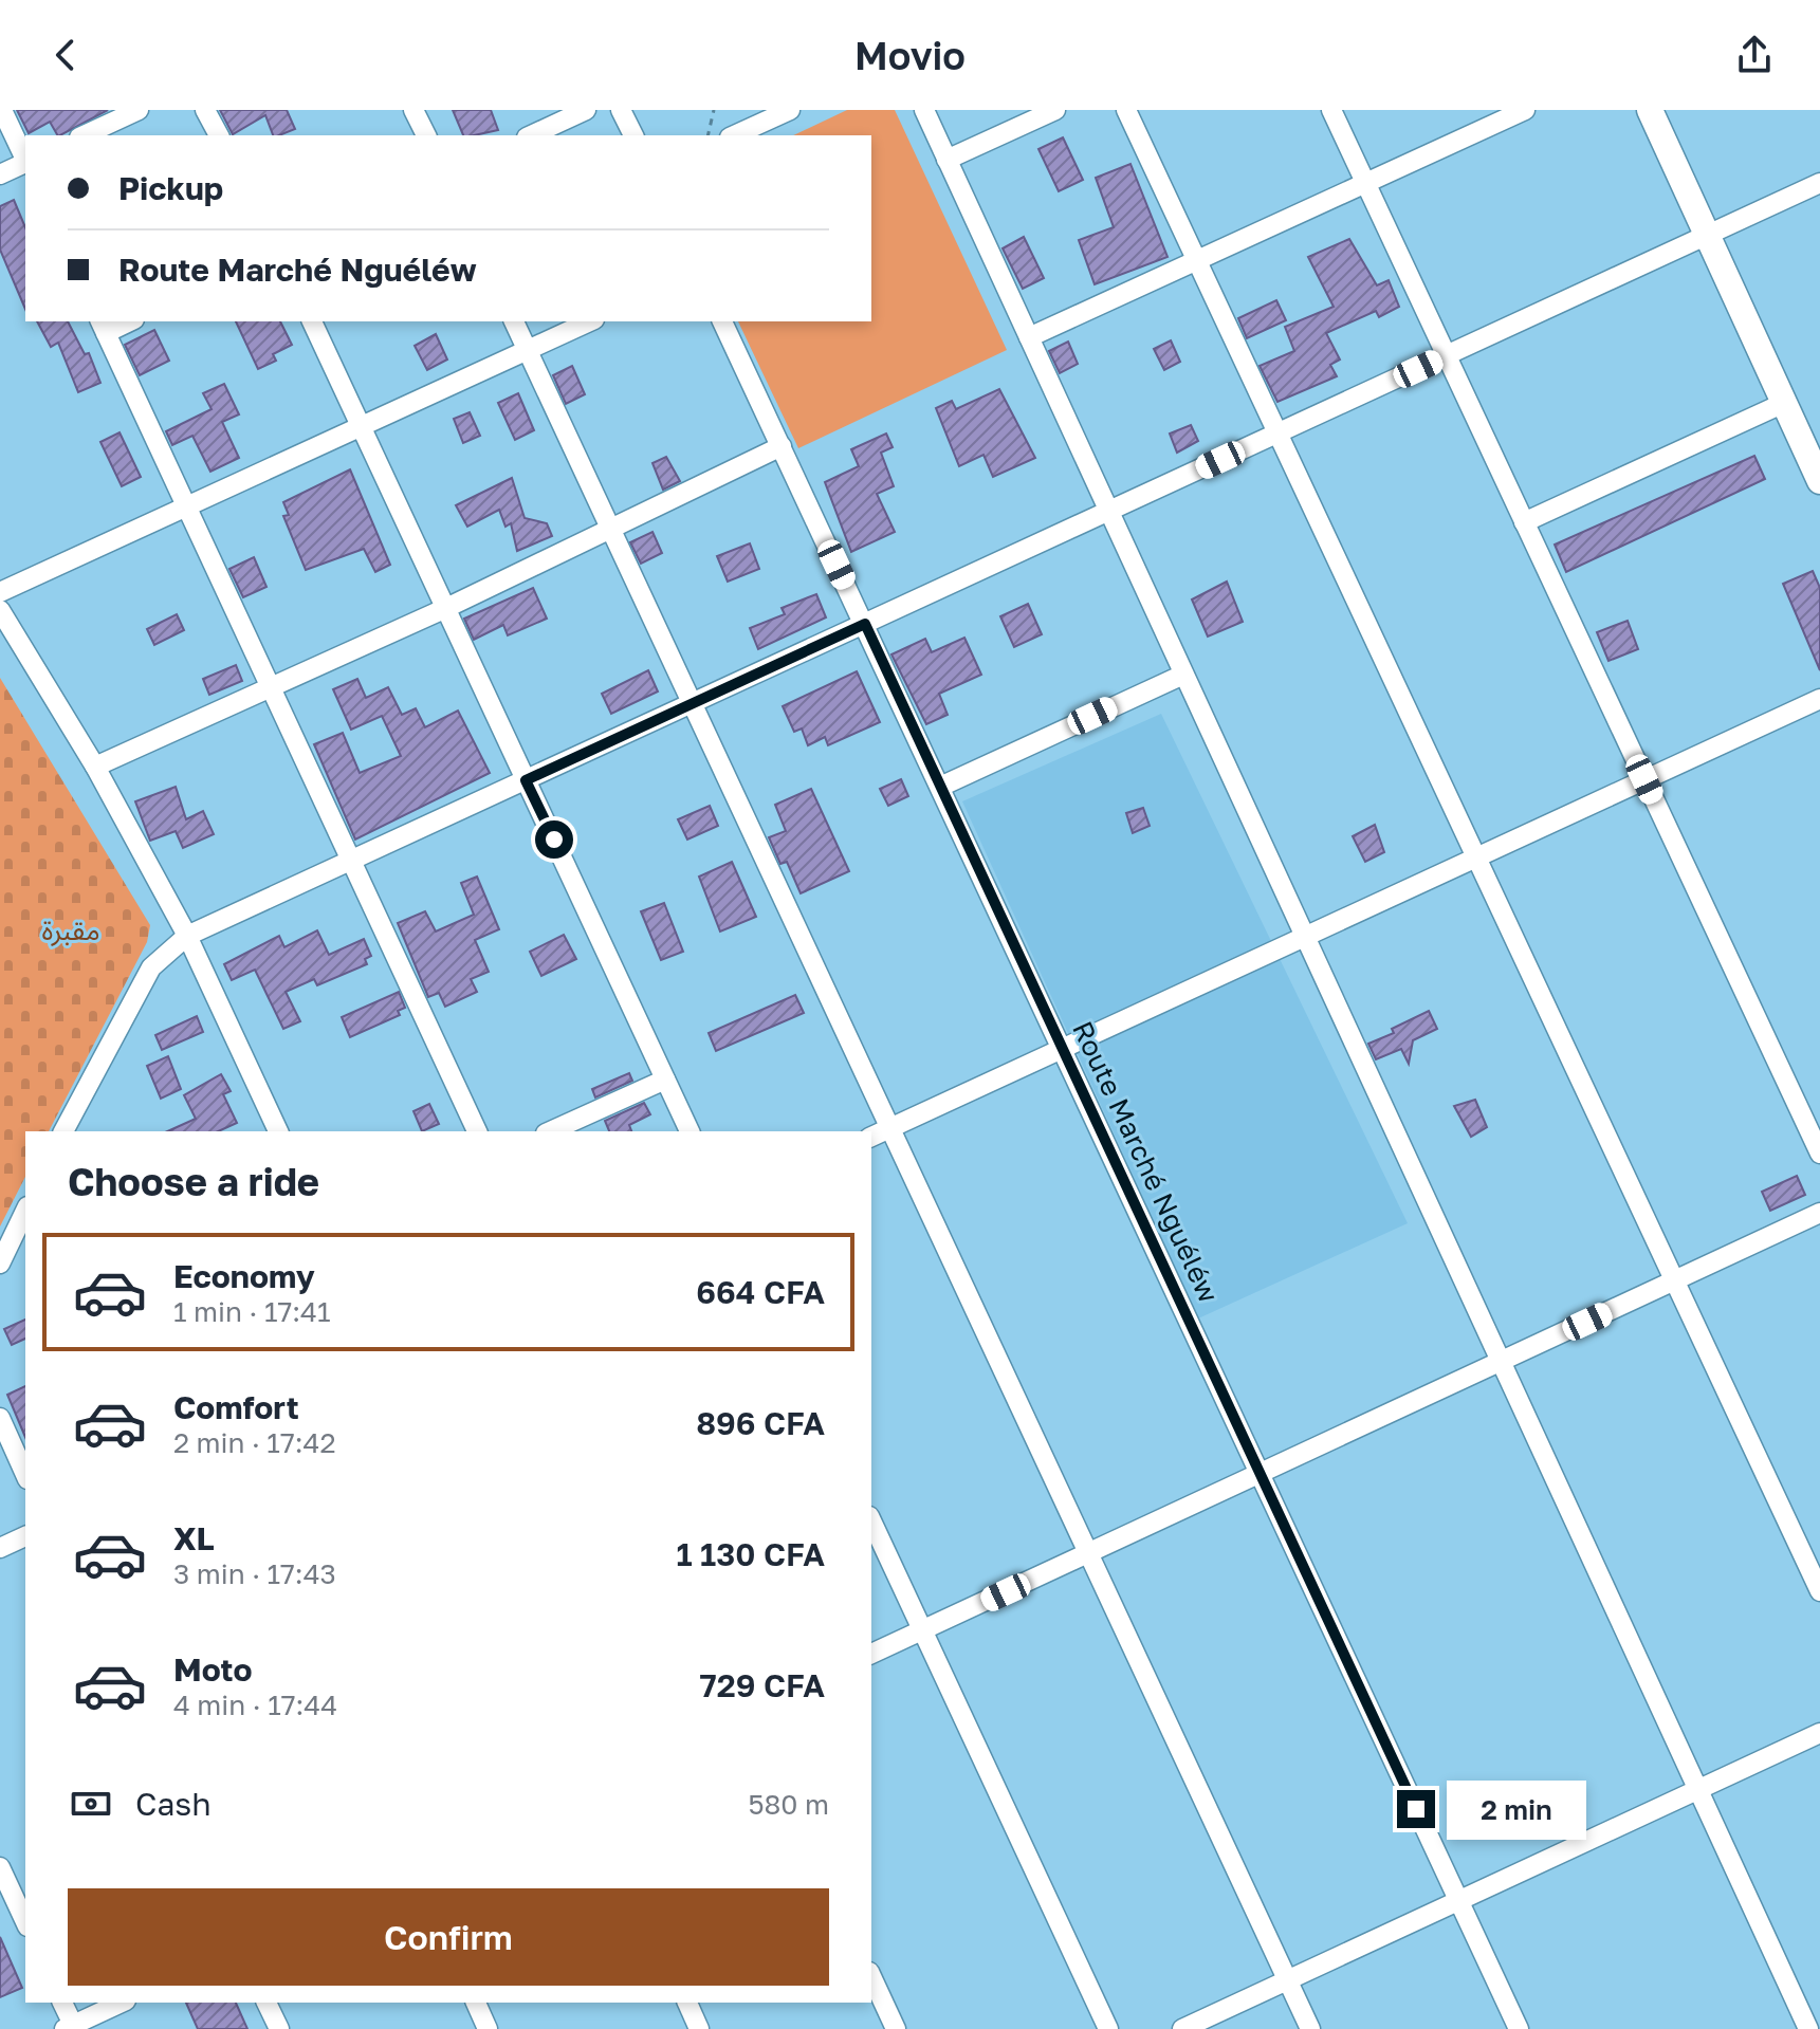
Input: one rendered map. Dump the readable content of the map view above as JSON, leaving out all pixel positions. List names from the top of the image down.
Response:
{
  "streets": {
    "street": ["Route Marché Nguéléw"]
  },
  "parks": ["مقبرة"],
  "page": {
    "header": "Movio",
    "banner": ["Pickup", "Route Marché Nguéléw"],
    "heading": "Choose a ride",
    "list": [
      {
        "name": "Economy",
        "note": "1 min · 17:41",
        "value": "664 CFA"
      },
      {
        "name": "Comfort",
        "note": "2 min · 17:42",
        "value": "896 CFA"
      },
      {
        "name": "XL",
        "note": "3 min · 17:43",
        "value": "1 130 CFA"
      },
      {
        "name": "Moto",
        "note": "4 min · 17:44",
        "value": "729 CFA"
      }
    ],
    "pay": ["Cash", "580 m"],
    "bubble": "2 min",
    "buttons": "Confirm"
  }
}
